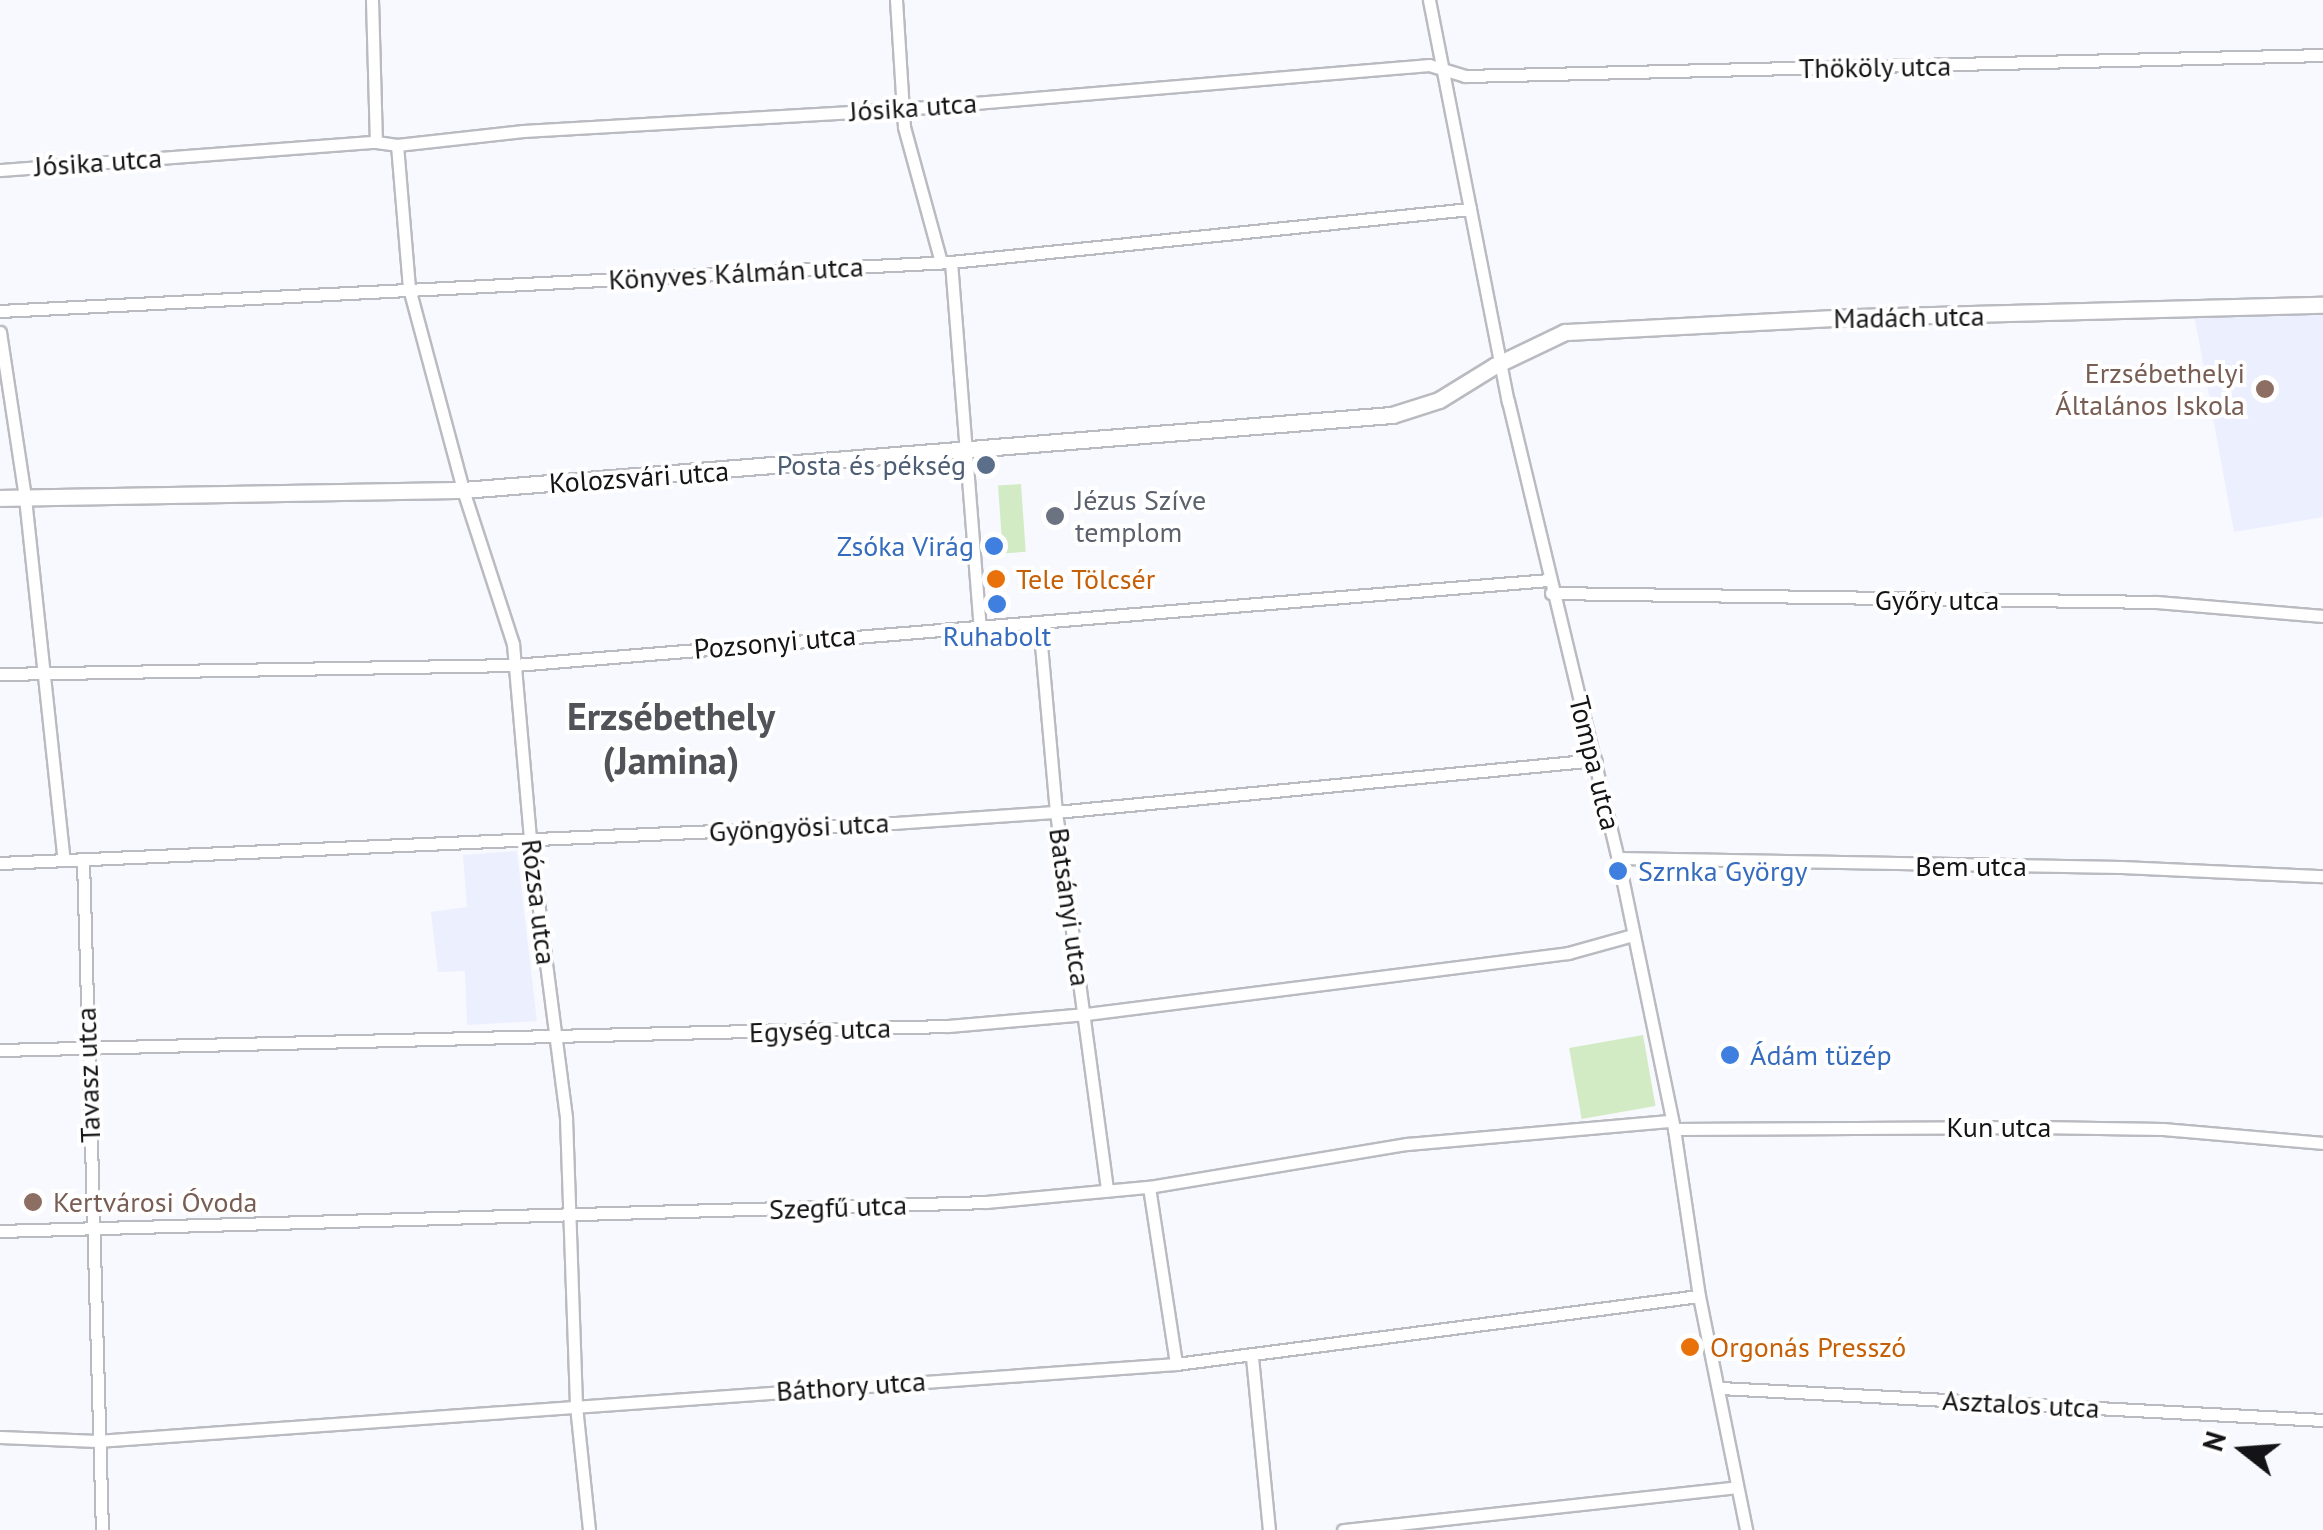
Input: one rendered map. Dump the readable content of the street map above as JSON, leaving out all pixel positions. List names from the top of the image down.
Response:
{
  "streets": {
    "street": [
      "Thököly utca",
      "Jósika utca",
      "Könyves Kálmán utca",
      "Madách utca",
      "Kolozsvári utca",
      "Győry utca",
      "Pozsonyi utca",
      "Tompa utca",
      "Gyöngyösi utca",
      "Bem utca",
      "Rózsa utca",
      "Batsányi utca",
      "Egység utca",
      "Tavasz utca",
      "Kun utca",
      "Szegfű utca",
      "Báthory utca",
      "Asztalos utca"
    ]
  },
  "crossings": [
    ["Thököly utca", "Jósika utca"],
    ["Thököly utca", "Tompa utca"],
    ["Jósika utca", "Rózsa utca"],
    ["Könyves Kálmán utca", "Tompa utca"],
    ["Könyves Kálmán utca", "Rózsa utca"],
    ["Madách utca", "Kolozsvári utca"],
    ["Madách utca", "Tompa utca"],
    ["Kolozsvári utca", "Tompa utca"],
    ["Kolozsvári utca", "Rózsa utca"],
    ["Győry utca", "Pozsonyi utca"],
    ["Győry utca", "Tompa utca"],
    ["Pozsonyi utca", "Tompa utca"],
    ["Pozsonyi utca", "Rózsa utca"],
    ["Pozsonyi utca", "Batsányi utca"],
    ["Tompa utca", "Gyöngyösi utca"],
    ["Tompa utca", "Bem utca"],
    ["Tompa utca", "Egység utca"],
    ["Tompa utca", "Kun utca"],
    ["Tompa utca", "Szegfű utca"],
    ["Tompa utca", "Báthory utca"],
    ["Tompa utca", "Asztalos utca"],
    ["Gyöngyösi utca", "Rózsa utca"],
    ["Gyöngyösi utca", "Batsányi utca"],
    ["Gyöngyösi utca", "Tavasz utca"],
    ["Rózsa utca", "Egység utca"],
    ["Rózsa utca", "Szegfű utca"],
    ["Rózsa utca", "Báthory utca"],
    ["Batsányi utca", "Egység utca"],
    ["Batsányi utca", "Szegfű utca"],
    ["Egység utca", "Tavasz utca"],
    ["Tavasz utca", "Szegfű utca"],
    ["Tavasz utca", "Báthory utca"],
    ["Kun utca", "Szegfű utca"]
  ],
  "districts": ["Erzsébethely (Jamina)"],
  "places": [
    "Erzsébethelyi Általános Iskola",
    "Posta és pékség",
    "Jézus Szíve templom",
    "Zsóka Virág",
    "Tele Tölcsér",
    "Ruhabolt",
    "Szrnka György",
    "Ádám tüzép",
    "Kertvárosi Óvoda",
    "Orgonás Presszó"
  ],
  "north": "left"
}
